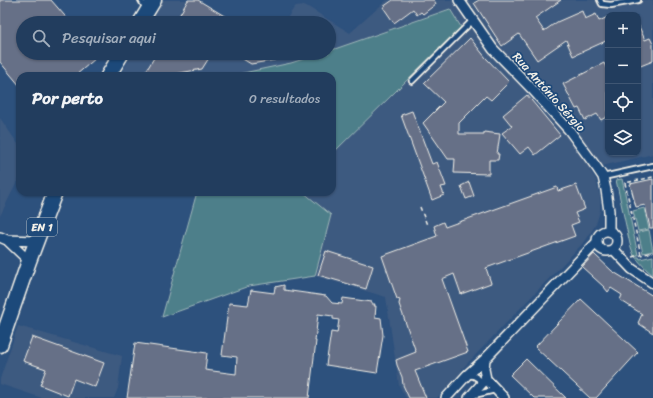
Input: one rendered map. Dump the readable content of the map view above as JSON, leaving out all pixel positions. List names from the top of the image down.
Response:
{
  "streets": {
    "main road": ["EN 1"],
    "street": ["Rua António Sérgio"]
  },
  "page": {
    "map_buttons": ["+", "−"],
    "search": "Pesquisar aqui",
    "heading": ["Por perto", "0 resultados"]
  }
}
